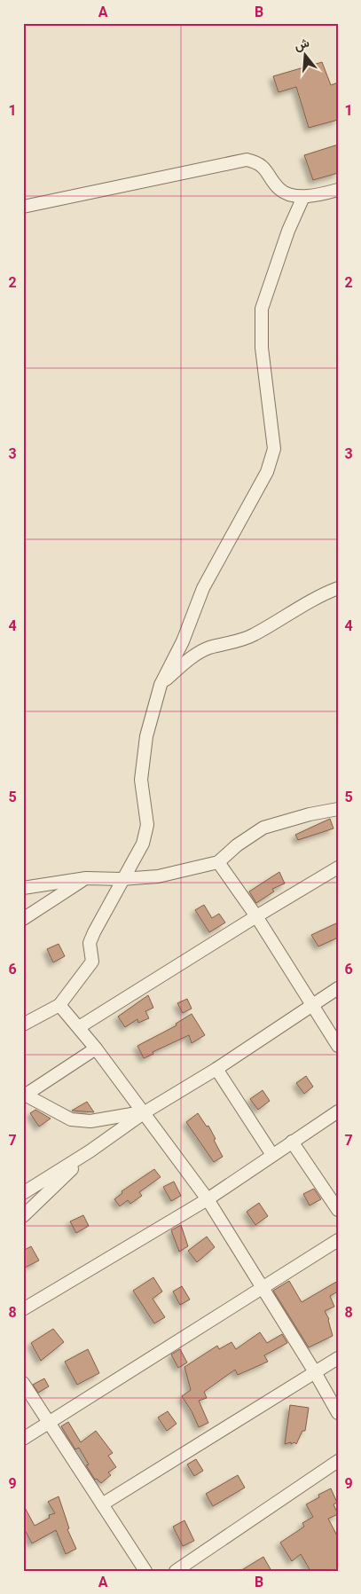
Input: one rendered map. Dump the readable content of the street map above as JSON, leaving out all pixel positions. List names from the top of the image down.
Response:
{
  "north": "top",
  "grid": {
    "columns": ["A", "B"],
    "rows": [
      "1",
      "2",
      "3",
      "4",
      "5",
      "6",
      "7",
      "8",
      "9"
    ]
  }
}
